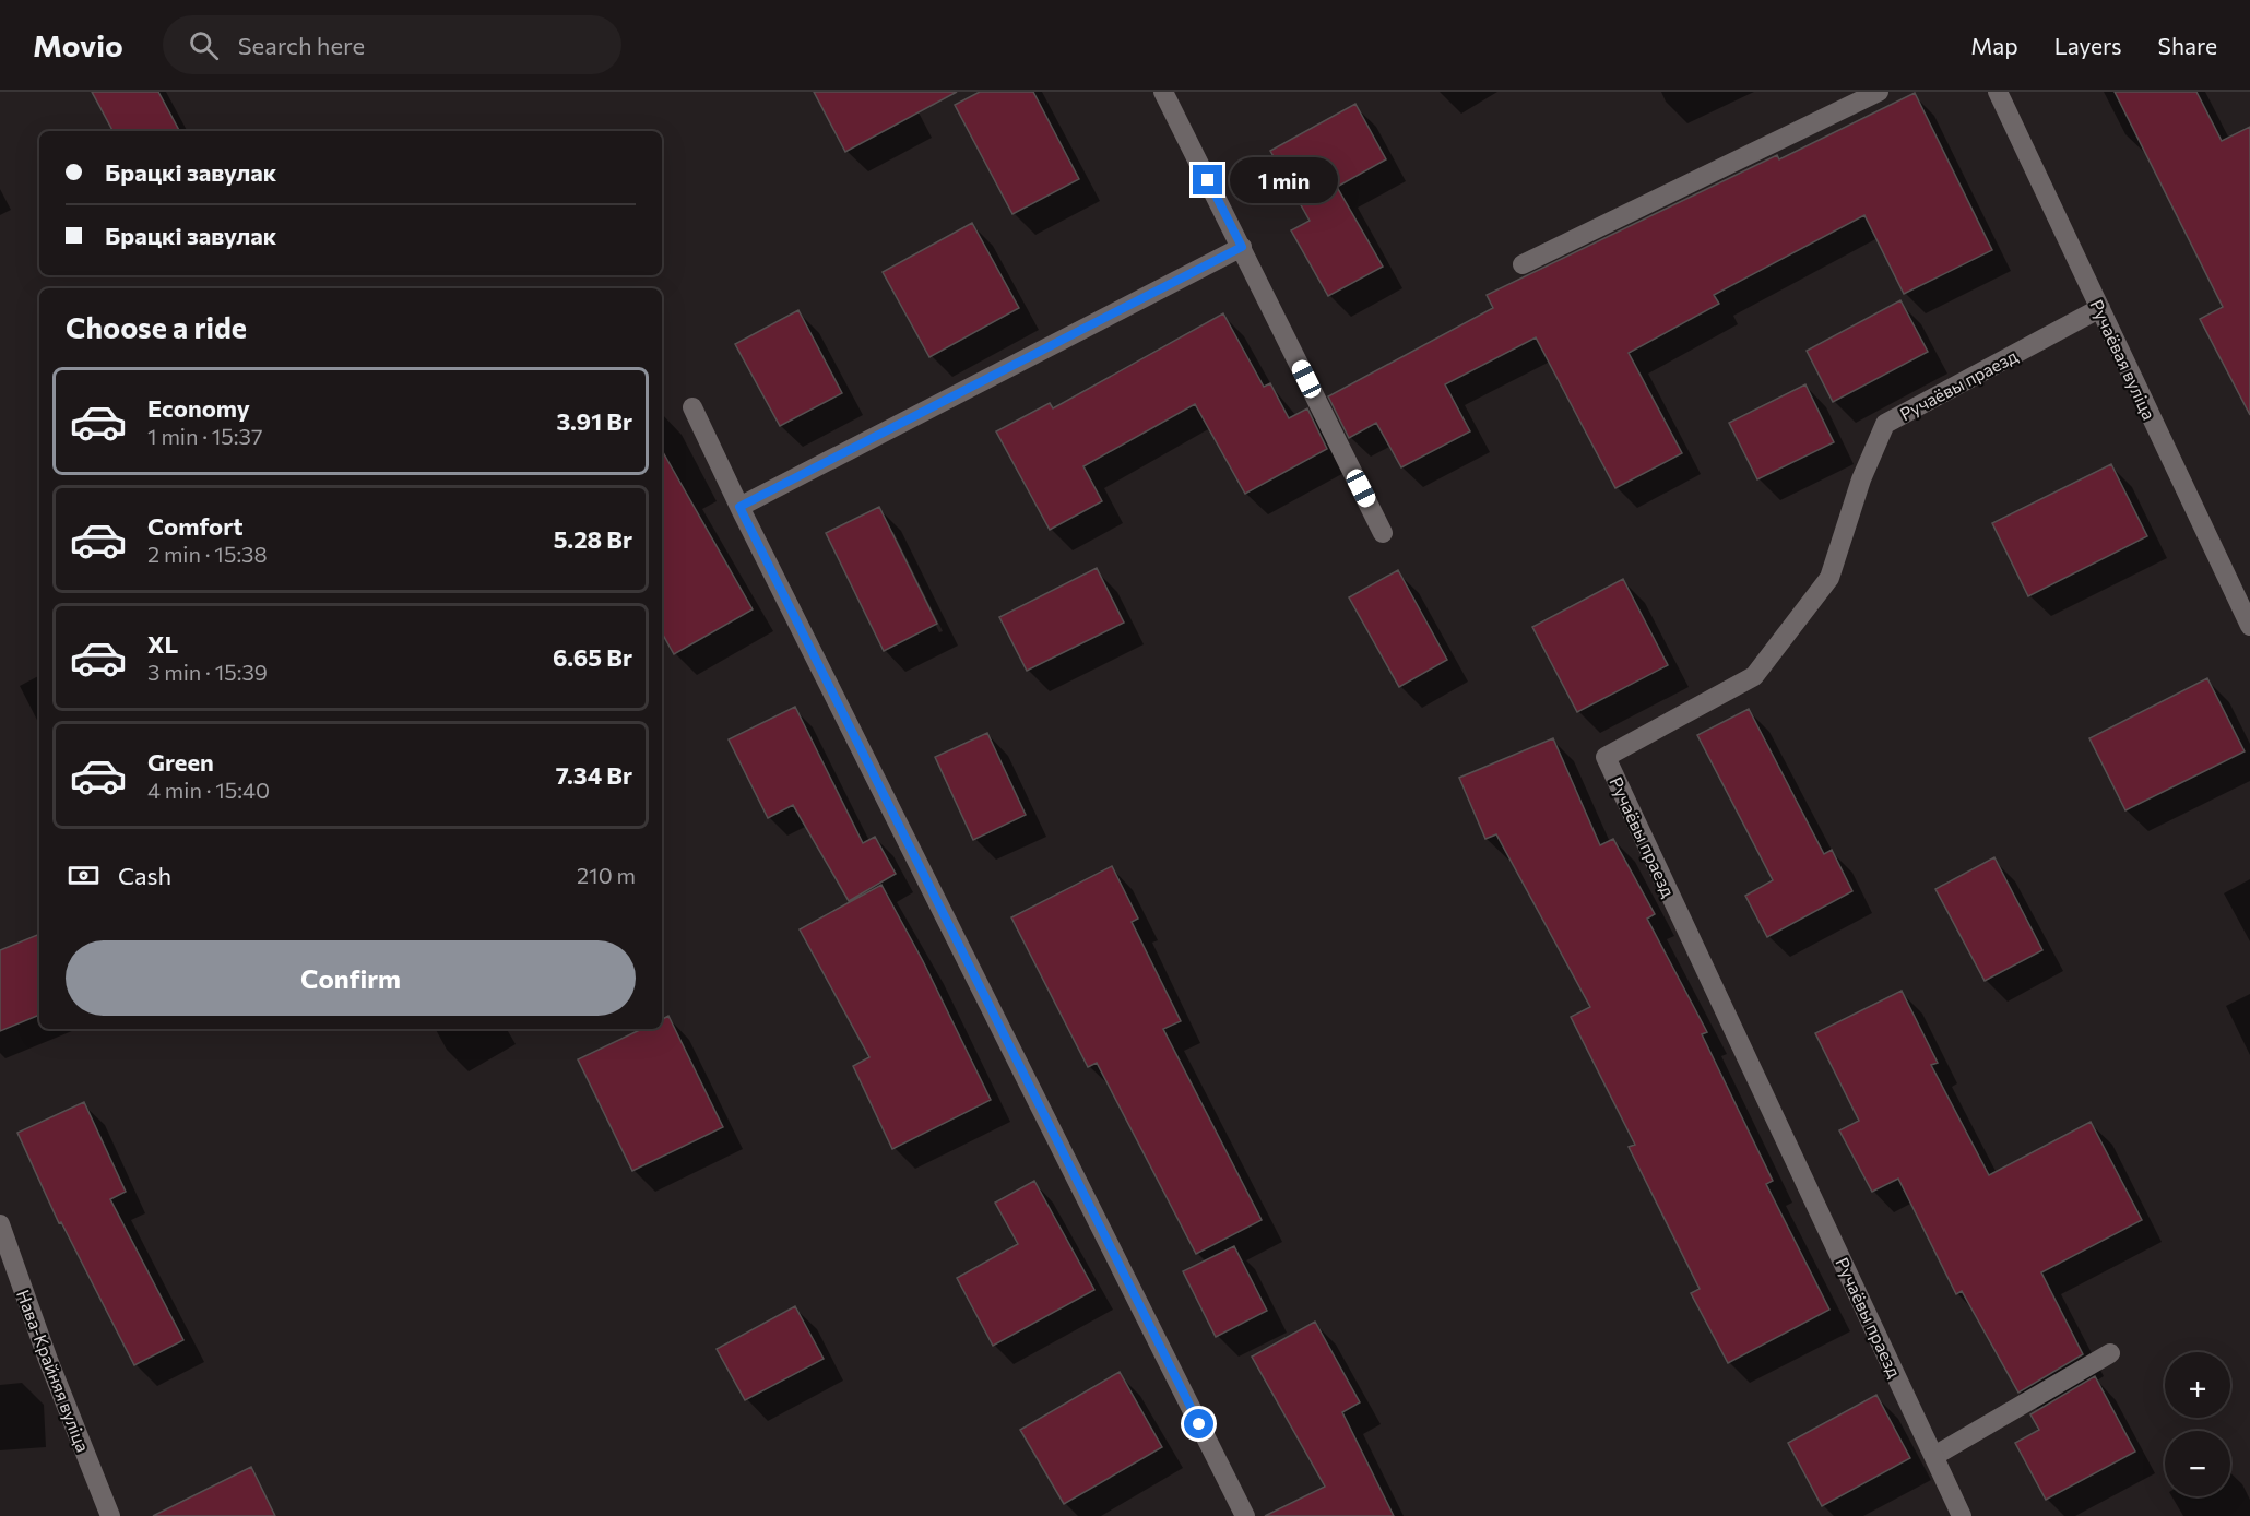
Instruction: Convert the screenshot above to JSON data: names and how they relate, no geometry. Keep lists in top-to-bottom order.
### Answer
{
  "streets": {
    "street": ["Ручаёвая вуліца", "Ручаёвы праезд", "Нава-Крайняя вуліца"]
  },
  "crossings": [
    ["Ручаёвая вуліца", "Ручаёвы праезд"]
  ],
  "page": {
    "header": "Movio",
    "search": "Search here",
    "nav": ["Map", "Layers", "Share"],
    "banner": ["Брацкі завулак", "Брацкі завулак"],
    "bubble": "1 min",
    "heading": "Choose a ride",
    "list": [
      {
        "name": "Economy",
        "note": "1 min · 15:37",
        "value": "3.91 Br"
      },
      {
        "name": "Comfort",
        "note": "2 min · 15:38",
        "value": "5.28 Br"
      },
      {
        "name": "XL",
        "note": "3 min · 15:39",
        "value": "6.65 Br"
      },
      {
        "name": "Green",
        "note": "4 min · 15:40",
        "value": "7.34 Br"
      }
    ],
    "pay": ["Cash", "210 m"],
    "buttons": "Confirm",
    "map_buttons": ["+", "−"]
  }
}
